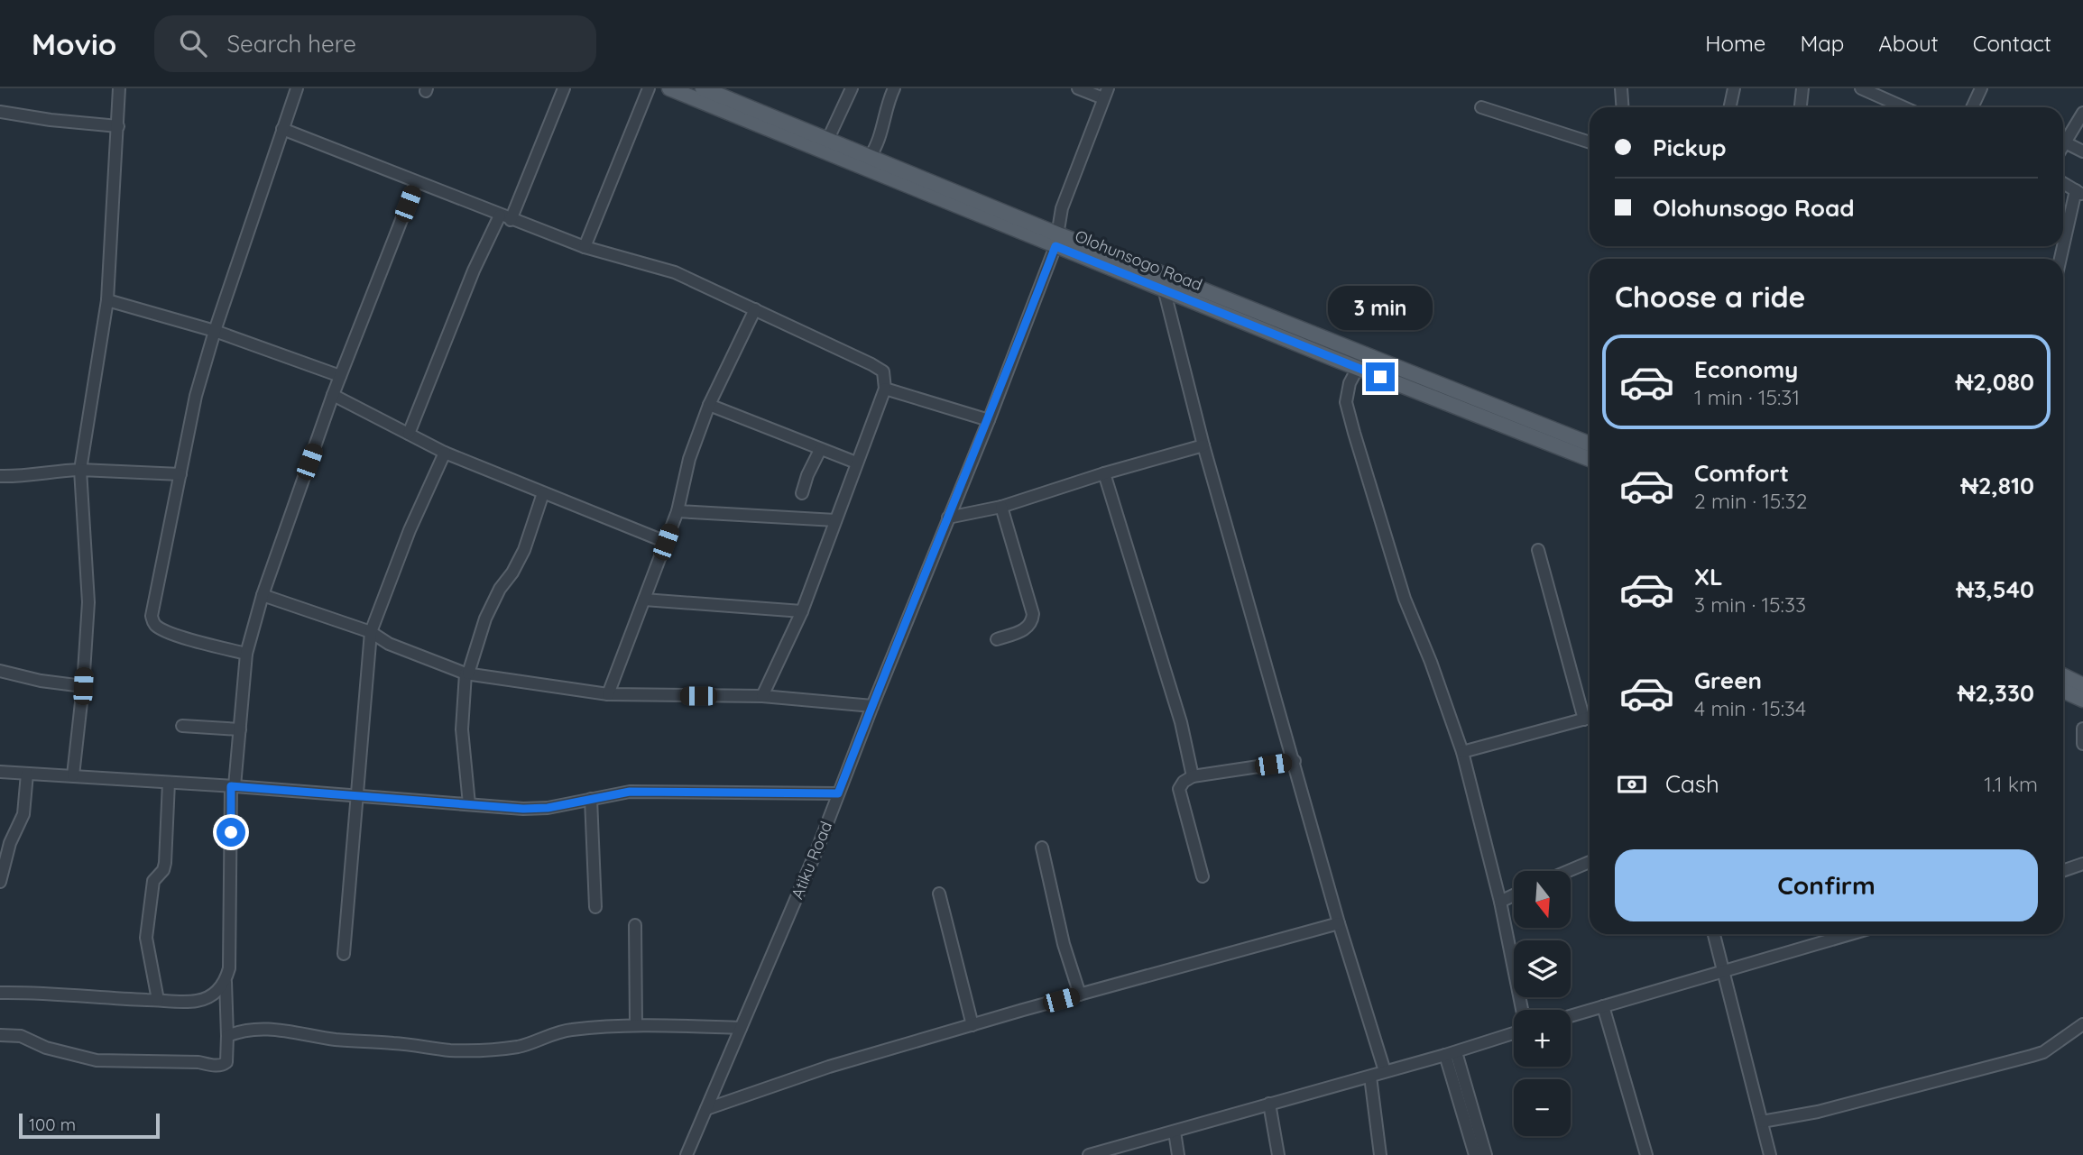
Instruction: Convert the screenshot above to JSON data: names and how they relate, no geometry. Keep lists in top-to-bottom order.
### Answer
{
  "streets": {
    "main road": ["Olohunsogo Road"],
    "street": ["Atiku Road"]
  },
  "crossings": [
    ["Olohunsogo Road", "Atiku Road"]
  ],
  "scale_bar": "100 m",
  "north": "bottom",
  "page": {
    "header": "Movio",
    "search": "Search here",
    "nav": [
      "Home",
      "Map",
      "About",
      "Contact"
    ],
    "banner": ["Pickup", "Olohunsogo Road"],
    "heading": "Choose a ride",
    "bubble": "3 min",
    "list": [
      {
        "name": "Economy",
        "note": "1 min · 15:31",
        "value": "₦2,080"
      },
      {
        "name": "Comfort",
        "note": "2 min · 15:32",
        "value": "₦2,810"
      },
      {
        "name": "XL",
        "note": "3 min · 15:33",
        "value": "₦3,540"
      },
      {
        "name": "Green",
        "note": "4 min · 15:34",
        "value": "₦2,330"
      }
    ],
    "pay": ["Cash", "1.1 km"],
    "buttons": "Confirm",
    "map_buttons": ["+", "−"],
    "scale": "100 m"
  }
}
